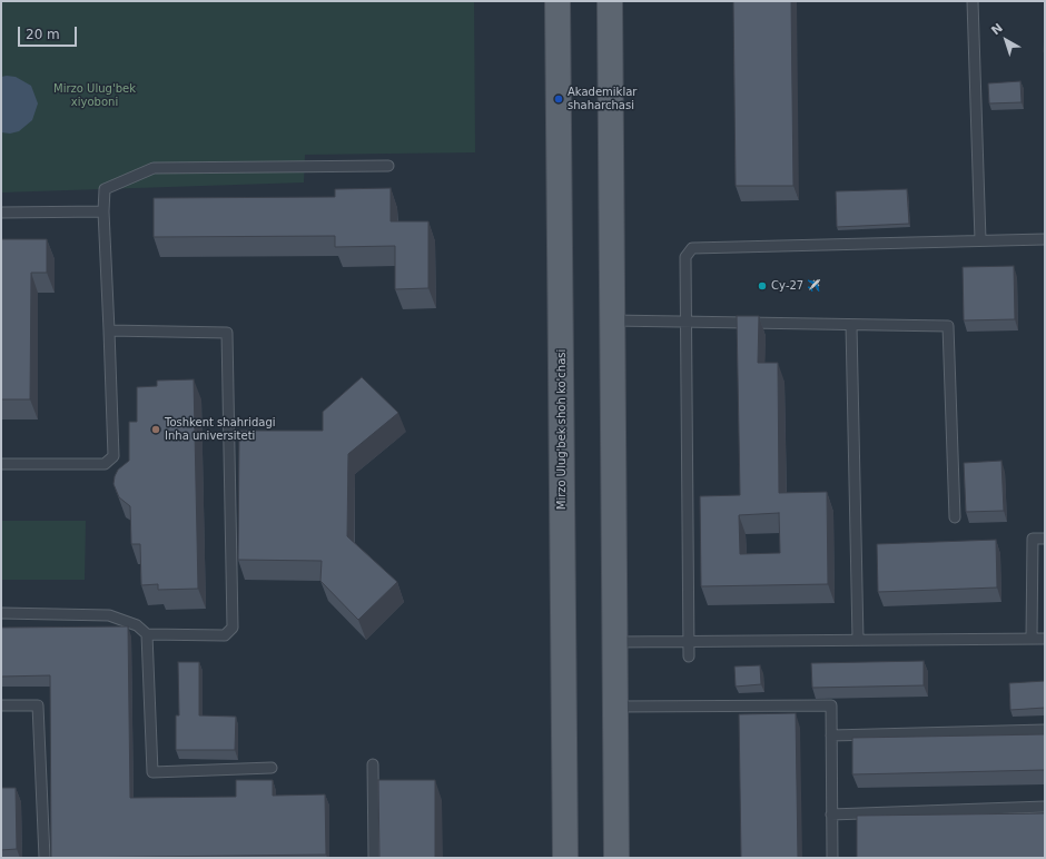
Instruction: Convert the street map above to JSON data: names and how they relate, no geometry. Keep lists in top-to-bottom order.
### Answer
{
  "streets": {
    "main road": ["Mirzo Ulug'bek shoh ko'chasi"]
  },
  "parks": ["Mirzo Ulug'bek xiyoboni"],
  "places": ["Akademiklar shaharchasi", "Су-27 ✈️", "Toshkent shahridagi Inha universiteti"],
  "scale_bar": "20 m",
  "north": "top left"
}
